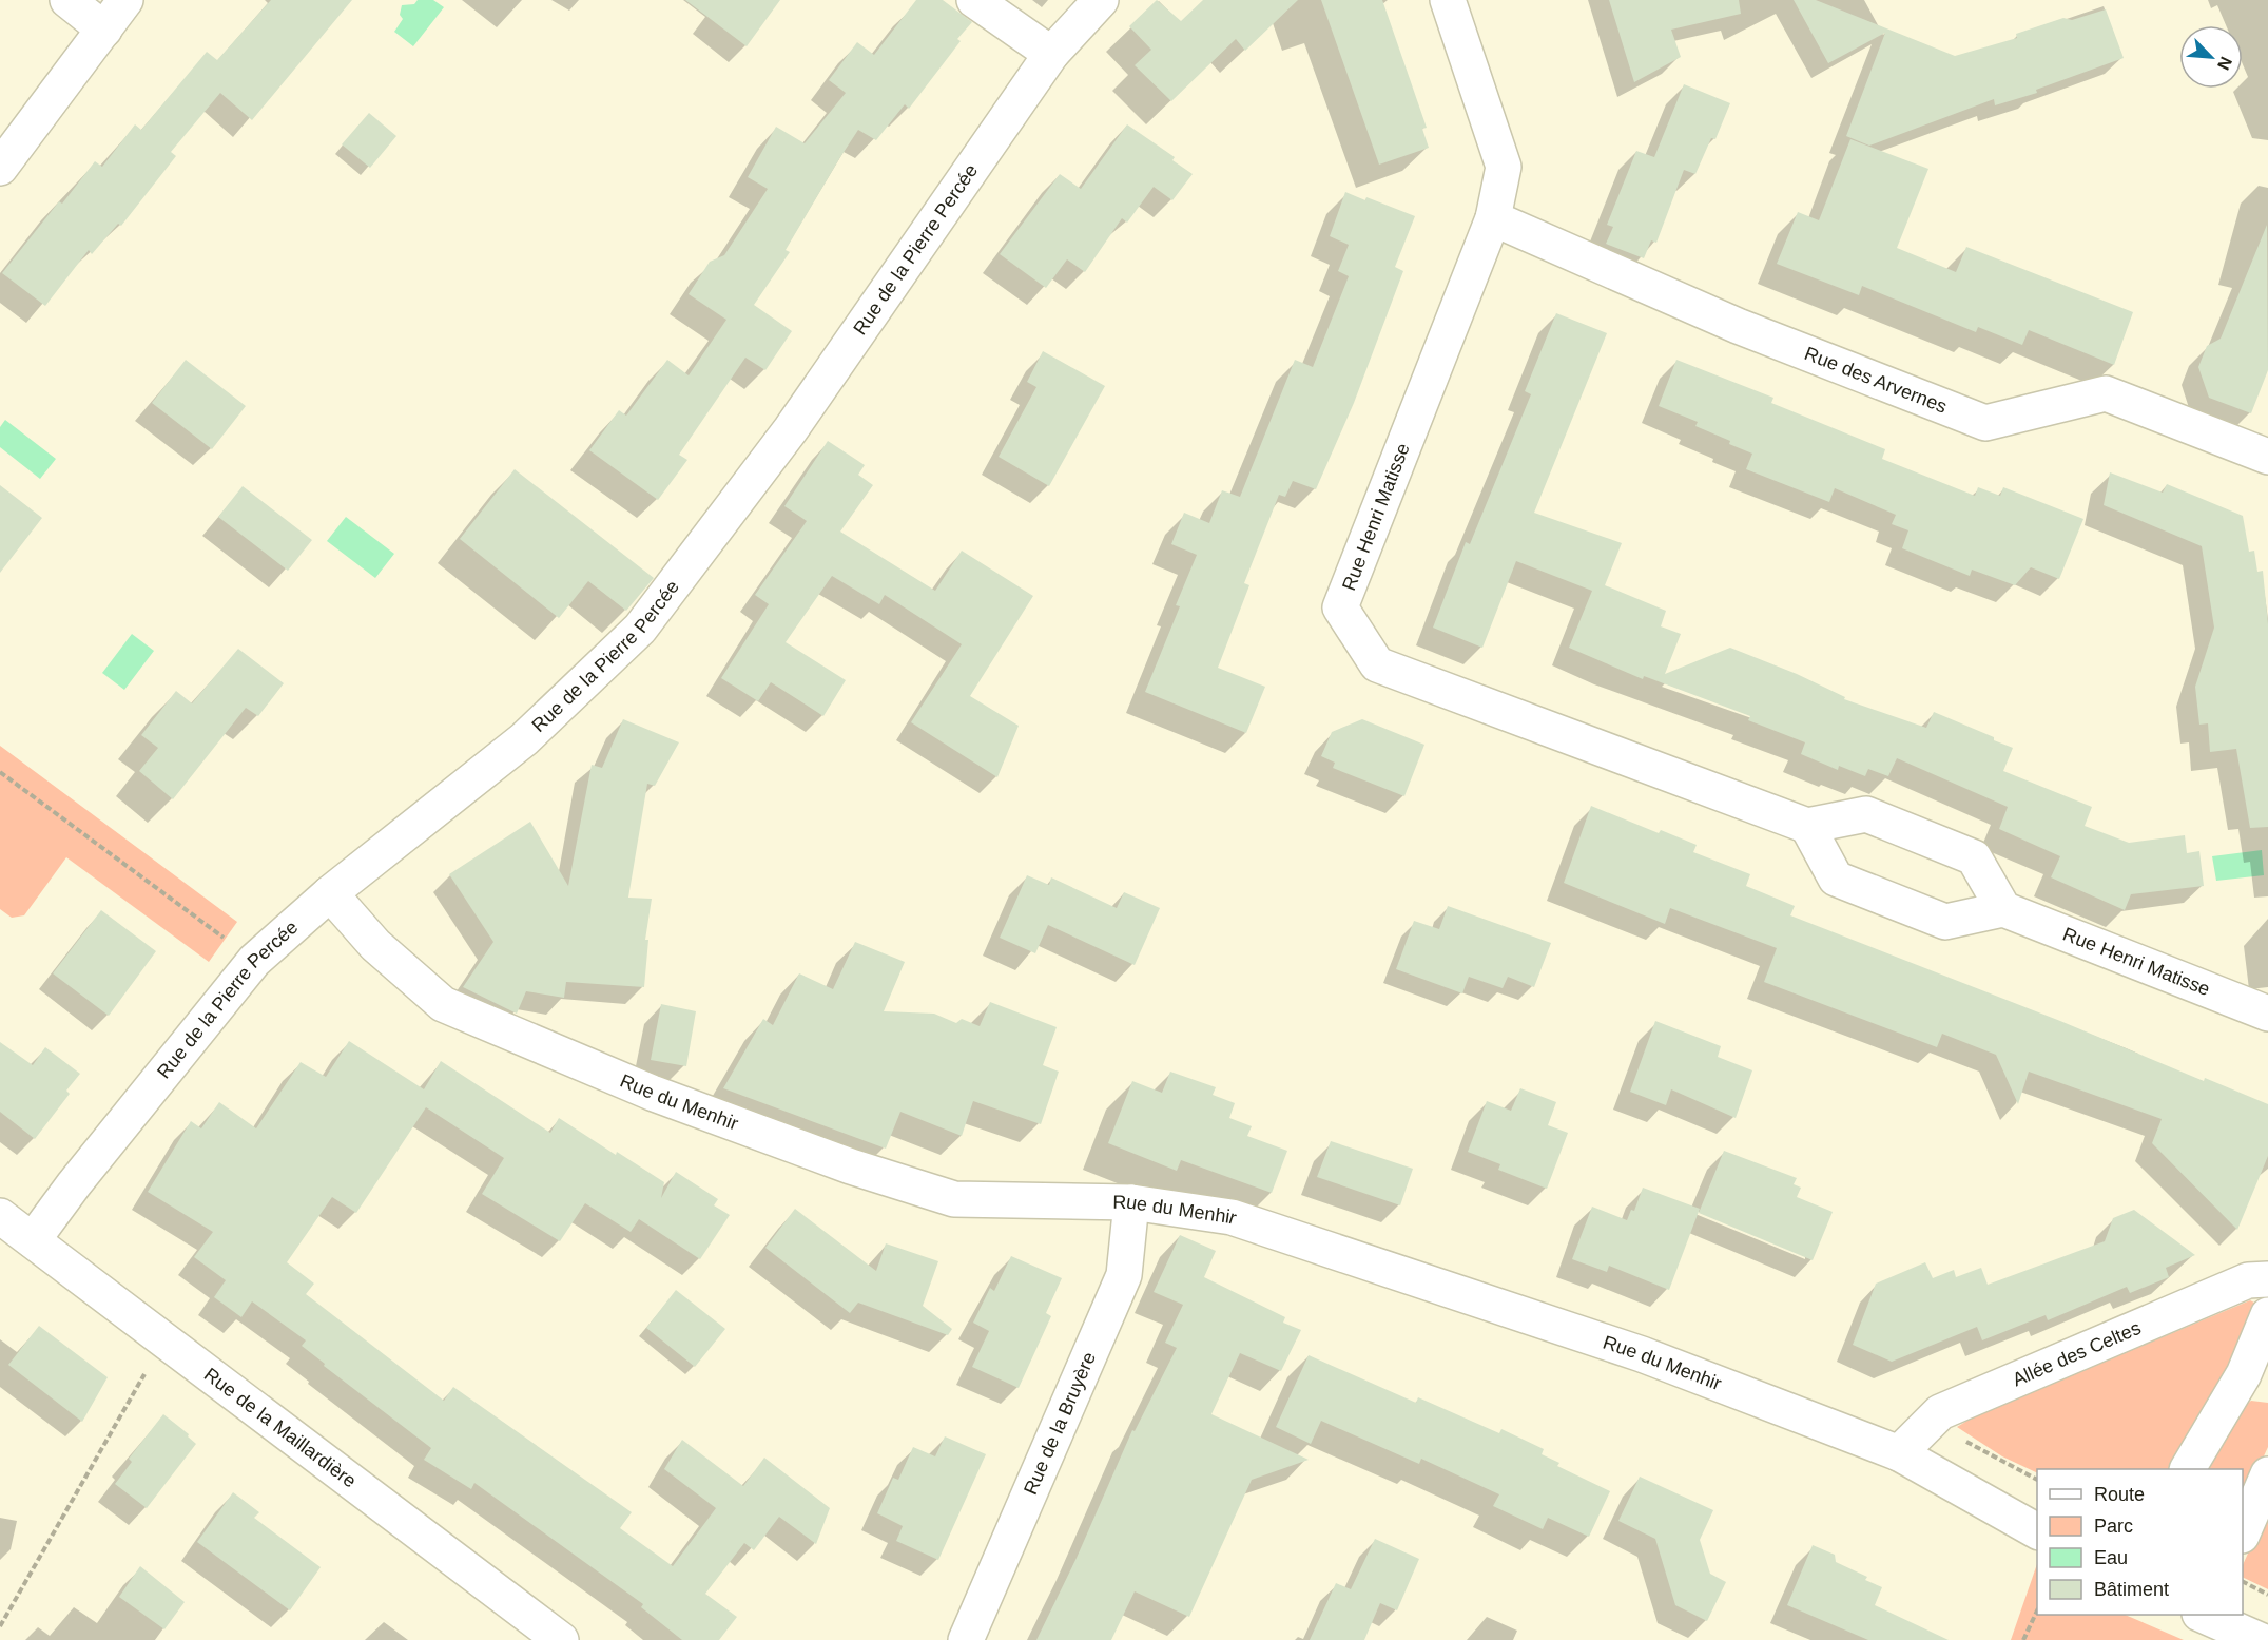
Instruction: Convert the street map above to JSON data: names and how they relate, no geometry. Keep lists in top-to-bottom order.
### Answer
{
  "streets": {
    "street": [
      "Rue de la Pierre Percée",
      "Rue des Arvernes",
      "Rue Henri Matisse",
      "Rue du Menhir",
      "Allée des Celtes",
      "Rue de la Bruyère",
      "Rue de la Maillardière"
    ]
  },
  "crossings": [
    ["Rue de la Pierre Percée", "Rue du Menhir"],
    ["Rue de la Pierre Percée", "Rue de la Maillardière"],
    ["Rue des Arvernes", "Rue Henri Matisse"],
    ["Rue du Menhir", "Allée des Celtes"],
    ["Rue du Menhir", "Rue de la Bruyère"]
  ],
  "legend": [
    "Route",
    "Parc",
    "Eau",
    "Bâtiment"
  ],
  "north": "bottom right"
}
